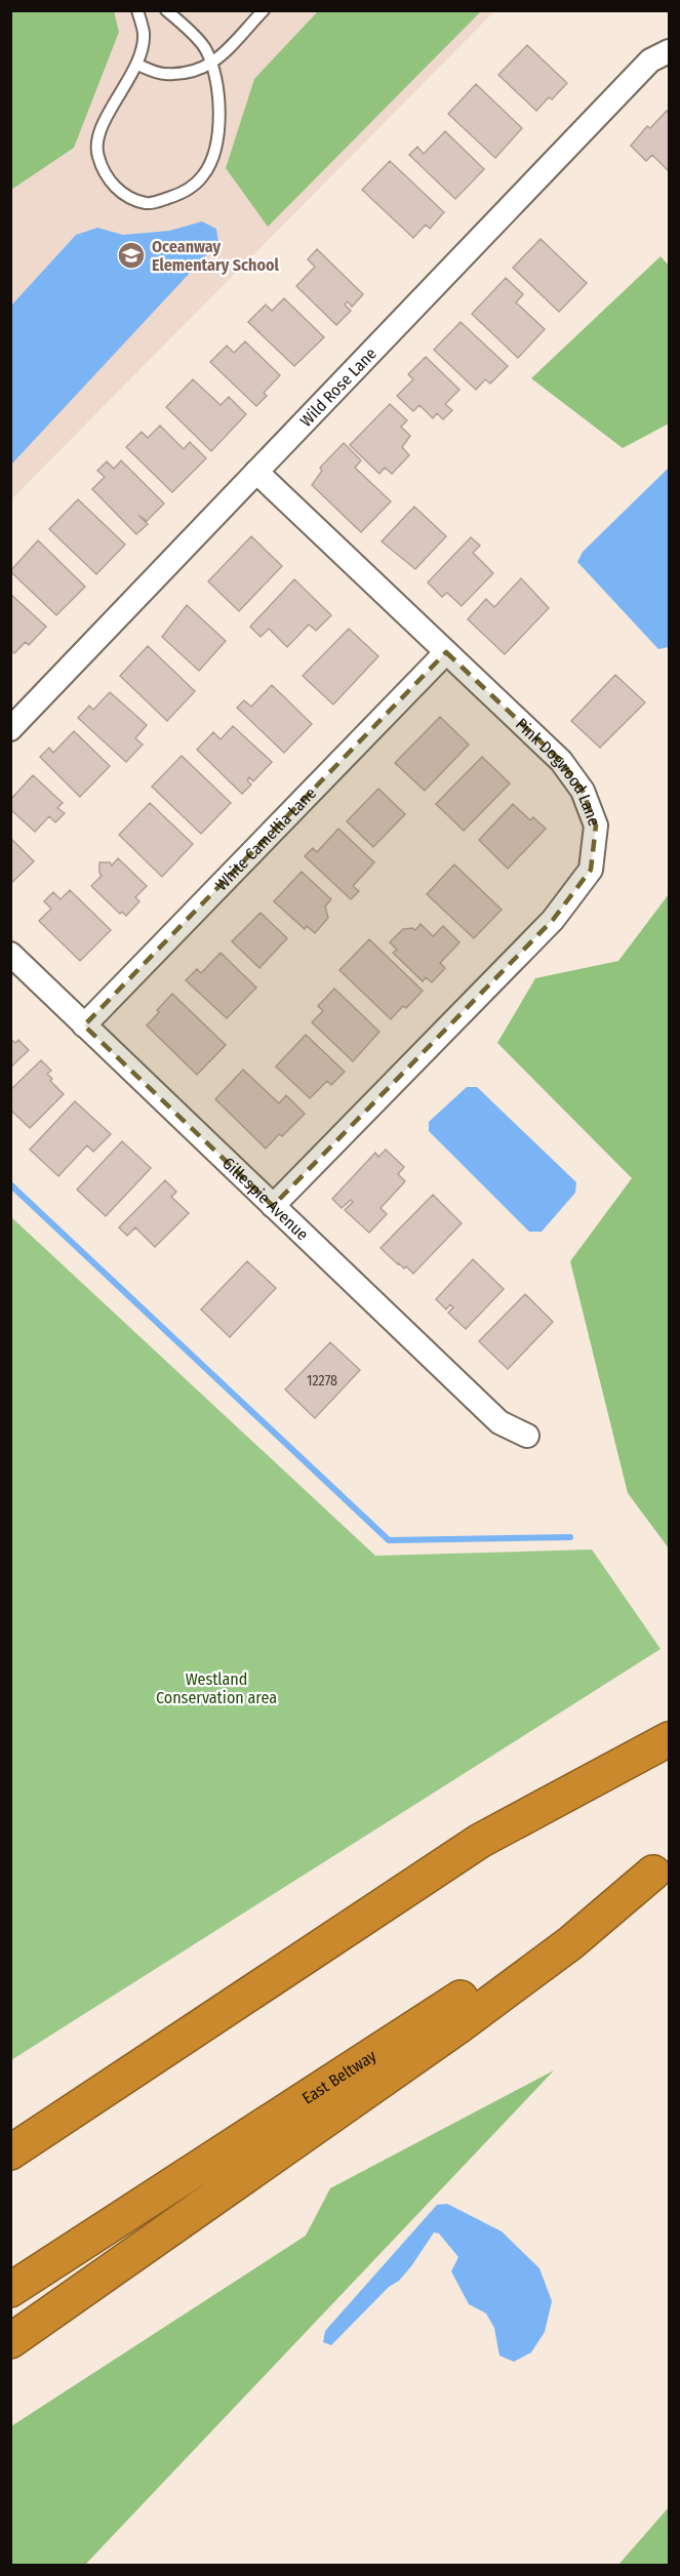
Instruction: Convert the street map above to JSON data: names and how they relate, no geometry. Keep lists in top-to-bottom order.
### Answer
{
  "streets": {
    "highway": ["East Beltway"],
    "street": [
      "Wild Rose Lane",
      "Pink Dogwood Lane",
      "White Camellia Lane",
      "Gillespie Avenue"
    ]
  },
  "crossings": [
    ["Wild Rose Lane", "Pink Dogwood Lane"],
    ["Pink Dogwood Lane", "White Camellia Lane"],
    ["Pink Dogwood Lane", "Gillespie Avenue"],
    ["White Camellia Lane", "Gillespie Avenue"]
  ],
  "parks": ["Westland Conservation area"],
  "places": {
    "school or university": ["Oceanway Elementary School"]
  },
  "house_numbers": ["12278"]
}
